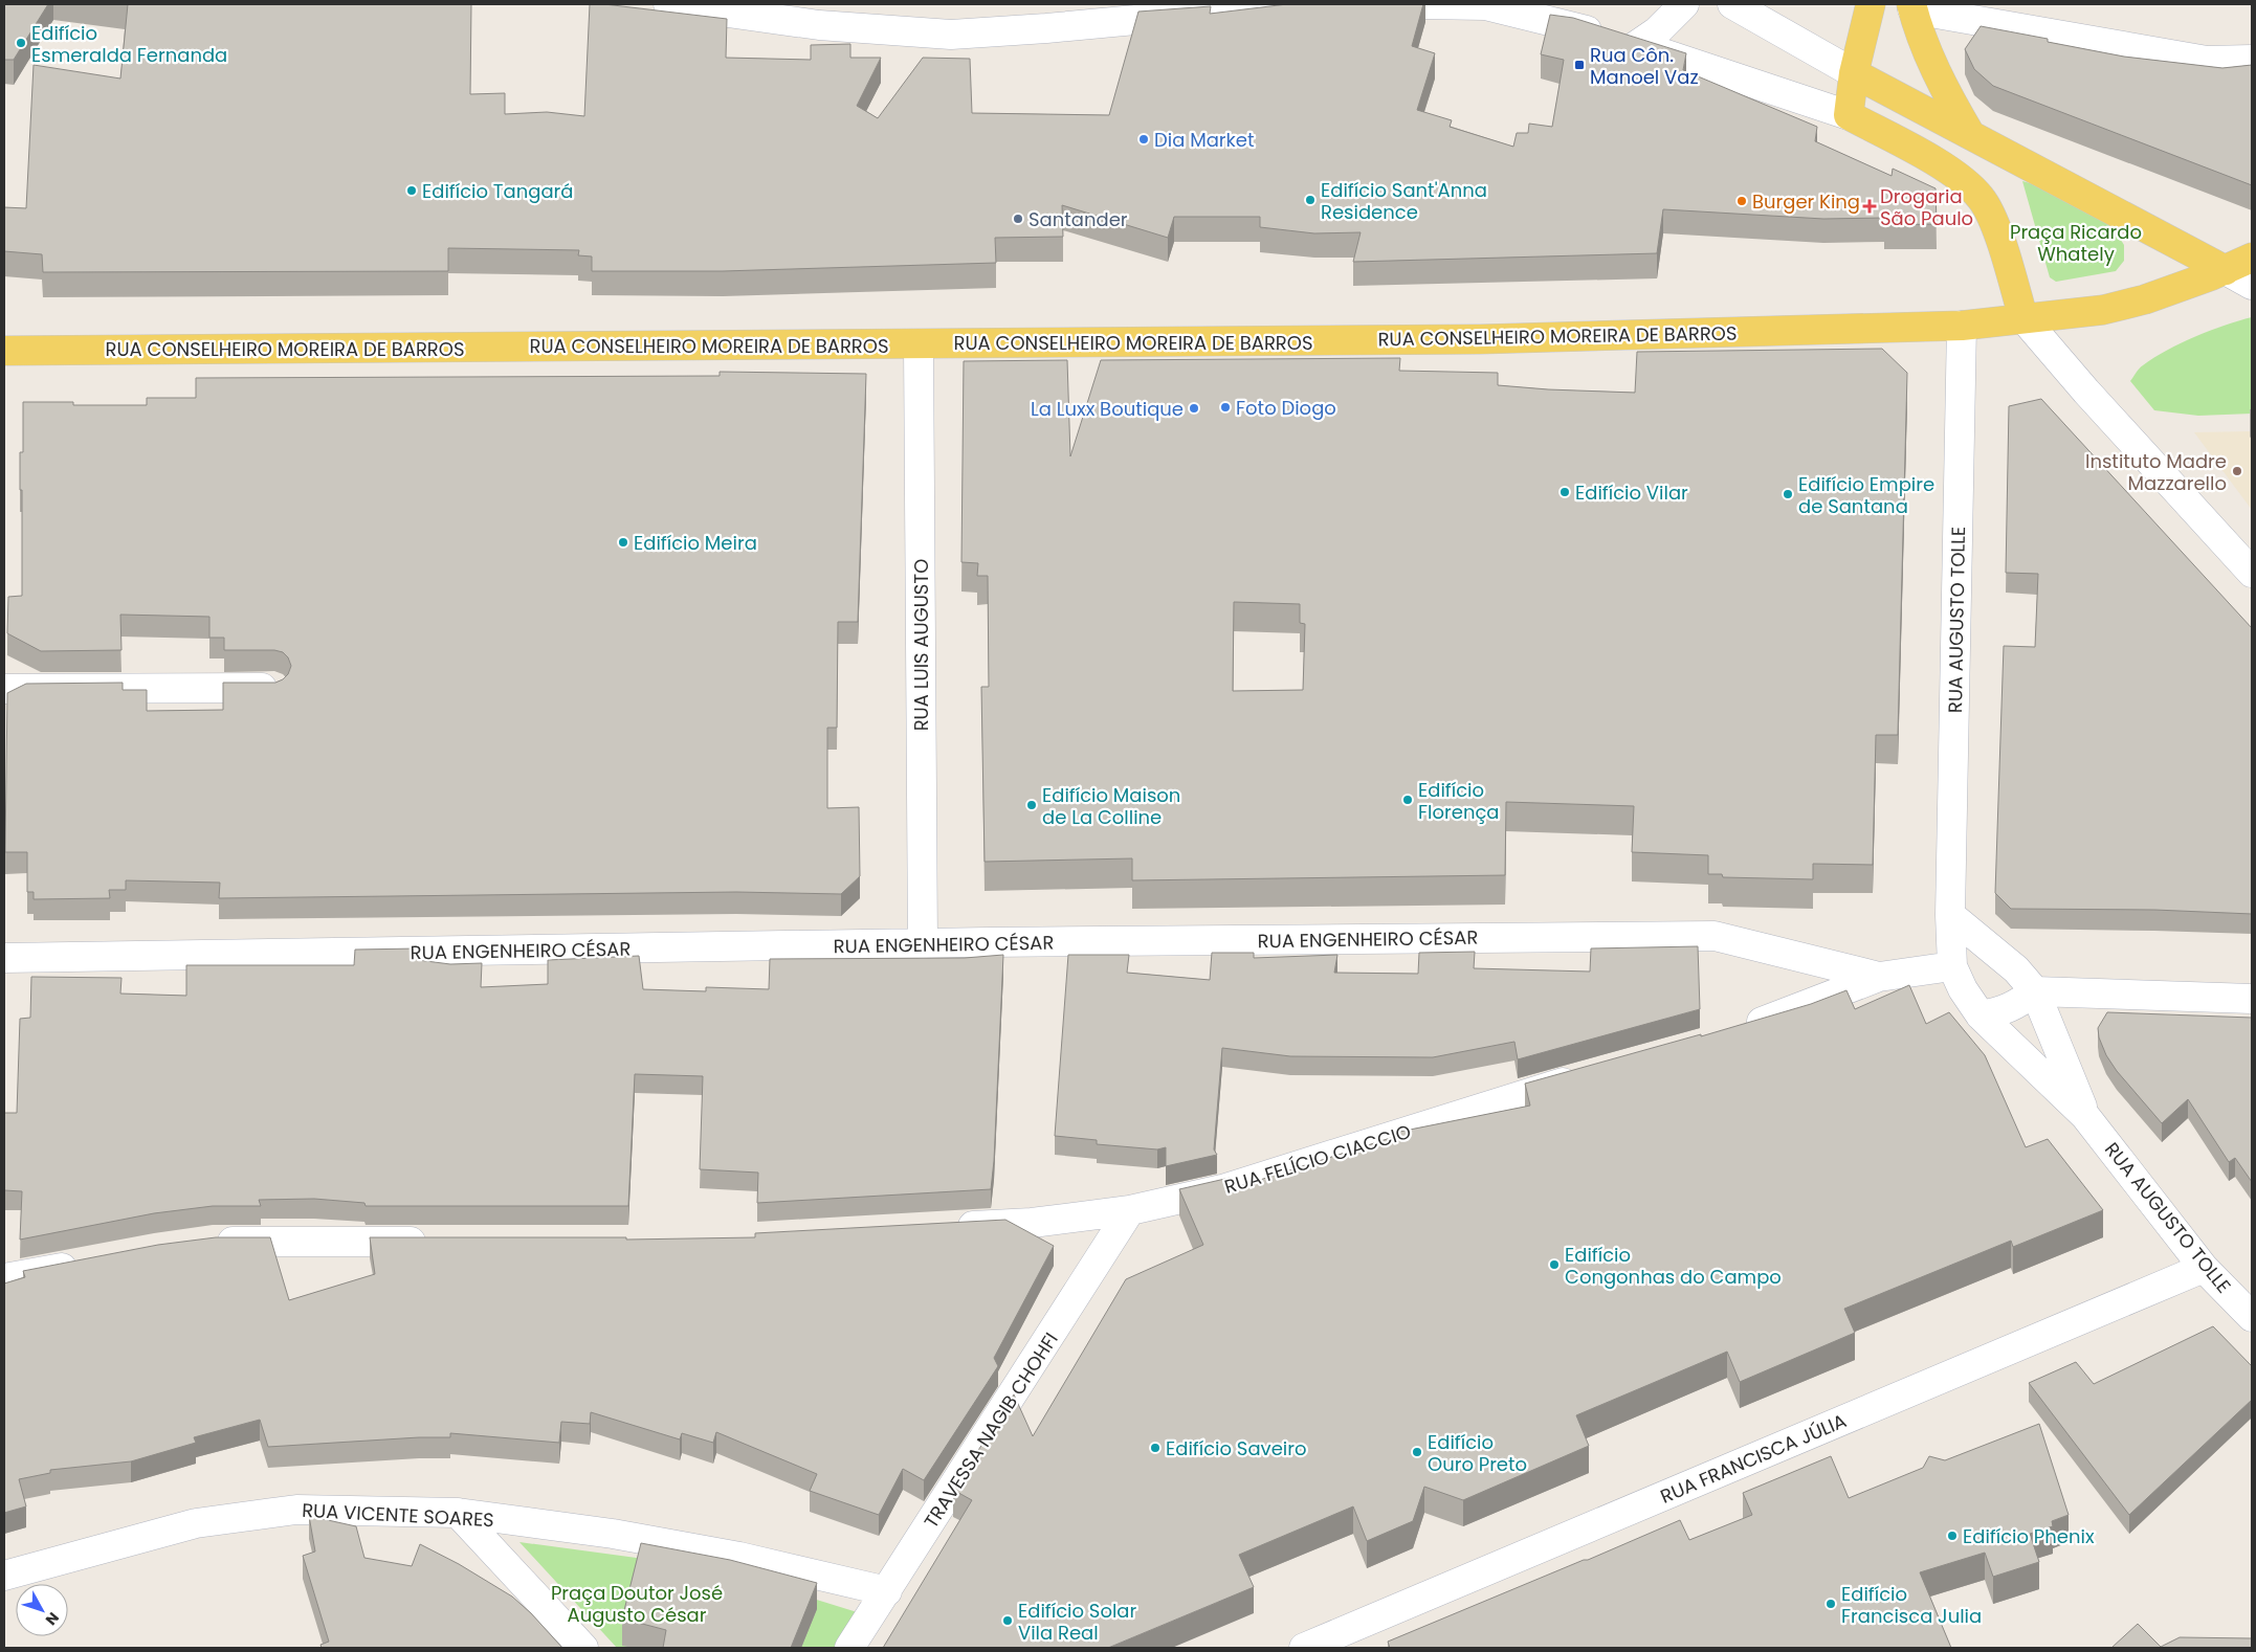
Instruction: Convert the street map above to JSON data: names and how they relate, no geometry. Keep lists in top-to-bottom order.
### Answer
{
  "streets": {
    "main road": ["RUA CONSELHEIRO MOREIRA DE BARROS"],
    "street": [
      "RUA AUGUSTO TOLLE",
      "RUA LUIS AUGUSTO",
      "RUA ENGENHEIRO CÉSAR",
      "RUA FELÍCIO CIACCIO",
      "TRAVESSA NAGIB CHOHFI",
      "RUA FRANCISCA JÚLIA",
      "RUA VICENTE SOARES"
    ]
  },
  "crossings": [
    ["RUA CONSELHEIRO MOREIRA DE BARROS", "RUA AUGUSTO TOLLE"],
    ["RUA CONSELHEIRO MOREIRA DE BARROS", "RUA LUIS AUGUSTO"],
    ["RUA AUGUSTO TOLLE", "RUA FRANCISCA JÚLIA"],
    ["RUA LUIS AUGUSTO", "RUA ENGENHEIRO CÉSAR"],
    ["RUA FELÍCIO CIACCIO", "TRAVESSA NAGIB CHOHFI"],
    ["TRAVESSA NAGIB CHOHFI", "RUA VICENTE SOARES"]
  ],
  "parks": ["Praça Ricardo Whately", "Praça Doutor José Augusto César"],
  "places": {
    "other": [
      "Edifício Esmeralda Fernanda",
      "Dia Market",
      "Edifício Tangará",
      "Edifício Sant'Anna Residence",
      "Burger King",
      "Santander",
      "Foto Diogo",
      "La Luxx Boutique",
      "Instituto Madre Mazzarello",
      "Edifício Vilar",
      "Edifício Empire de Santana",
      "Edifício Meira",
      "Edifício Florença",
      "Edifício Maison de La Colline",
      "Edifício Congonhas do Campo",
      "Edifício Saveiro",
      "Edifício Ouro Preto",
      "Edifício Phenix",
      "Edifício Francisca Julia",
      "Edifício Solar Vila Real"
    ],
    "transit": ["Rua Côn. Manoel Vaz"],
    "health": ["Drogaria São Paulo"]
  },
  "north": "bottom right"
}
